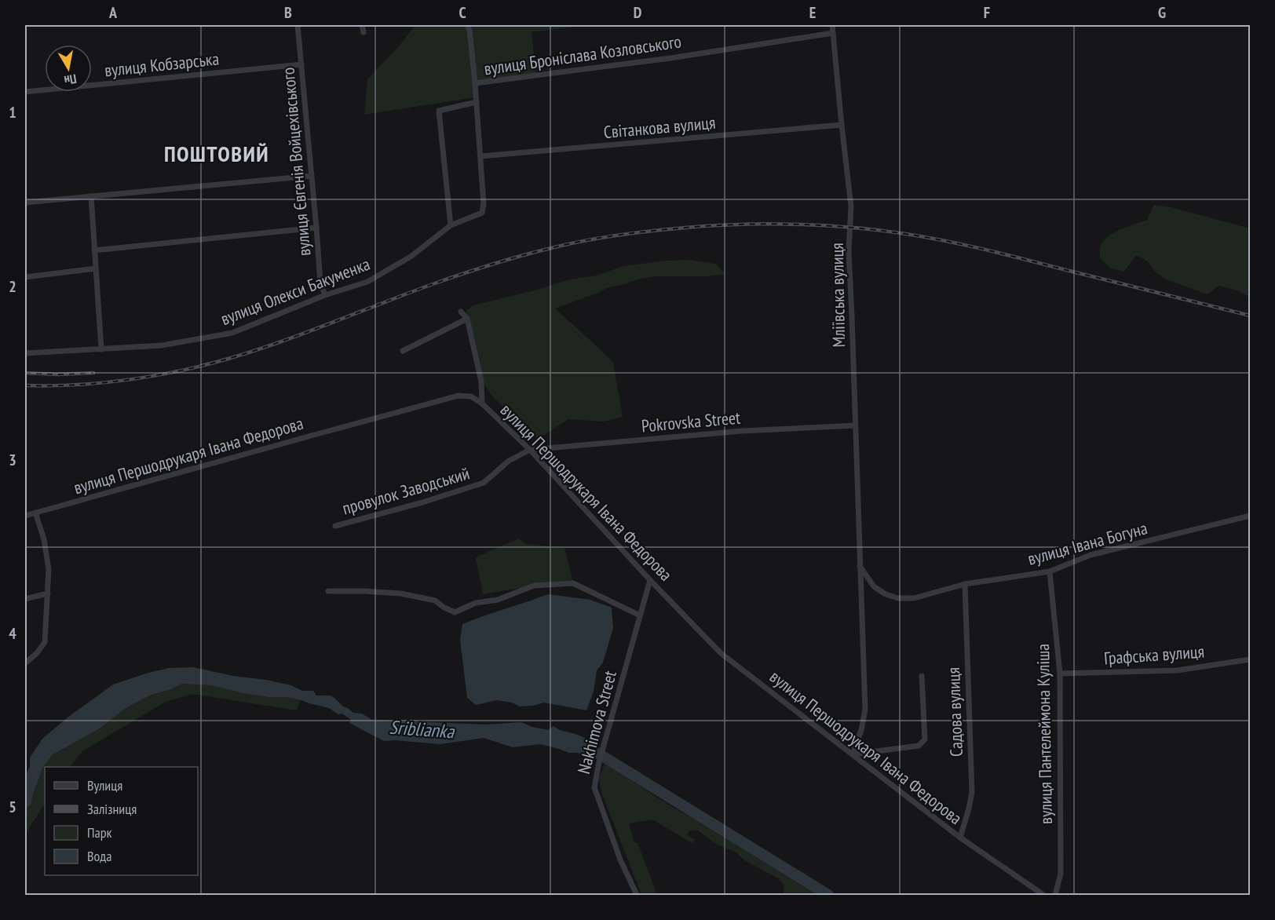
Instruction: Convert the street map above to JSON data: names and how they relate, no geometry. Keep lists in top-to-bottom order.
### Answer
{
  "streets": {
    "street": [
      "вулиця Броніслава Козловського",
      "вулиця Кобзарська",
      "Світанкова вулиця",
      "вулиця Євгенія Войцехівського",
      "вулиця Олекси Бакуменка",
      "Мліївська вулиця",
      "Pokrovska Street",
      "вулиця Першодрукаря Івана Федорова",
      "провулок Заводський",
      "вулиця Івана Богуна",
      "Графська вулиця",
      "Садова вулиця",
      "Nakhimova Street",
      "вулиця Пантелеймона Куліша"
    ]
  },
  "crossings": [
    ["вулиця Броніслава Козловського", "вулиця Олекси Бакуменка"],
    ["вулиця Броніслава Козловського", "Мліївська вулиця"],
    ["вулиця Кобзарська", "вулиця Євгенія Войцехівського"],
    ["Світанкова вулиця", "вулиця Олекси Бакуменка"],
    ["Світанкова вулиця", "Мліївська вулиця"],
    ["вулиця Євгенія Войцехівського", "вулиця Олекси Бакуменка"],
    ["Мліївська вулиця", "Pokrovska Street"],
    ["Мліївська вулиця", "вулиця Івана Богуна"],
    ["Pokrovska Street", "вулиця Першодрукаря Івана Федорова"],
    ["Pokrovska Street", "провулок Заводський"],
    ["вулиця Першодрукаря Івана Федорова", "провулок Заводський"],
    ["вулиця Першодрукаря Івана Федорова", "Садова вулиця"],
    ["вулиця Першодрукаря Івана Федорова", "Nakhimova Street"],
    ["вулиця Івана Богуна", "Садова вулиця"],
    ["вулиця Івана Богуна", "вулиця Пантелеймона Куліша"],
    ["Графська вулиця", "вулиця Пантелеймона Куліша"]
  ],
  "districts": ["ПОШТОВИЙ"],
  "water": ["Sriblianka"],
  "legend": [
    "Вулиця",
    "Залізниця",
    "Парк",
    "Вода"
  ],
  "north": "bottom",
  "grid": {
    "columns": [
      "A",
      "B",
      "C",
      "D",
      "E",
      "F",
      "G"
    ],
    "rows": [
      "1",
      "2",
      "3",
      "4",
      "5"
    ]
  }
}
